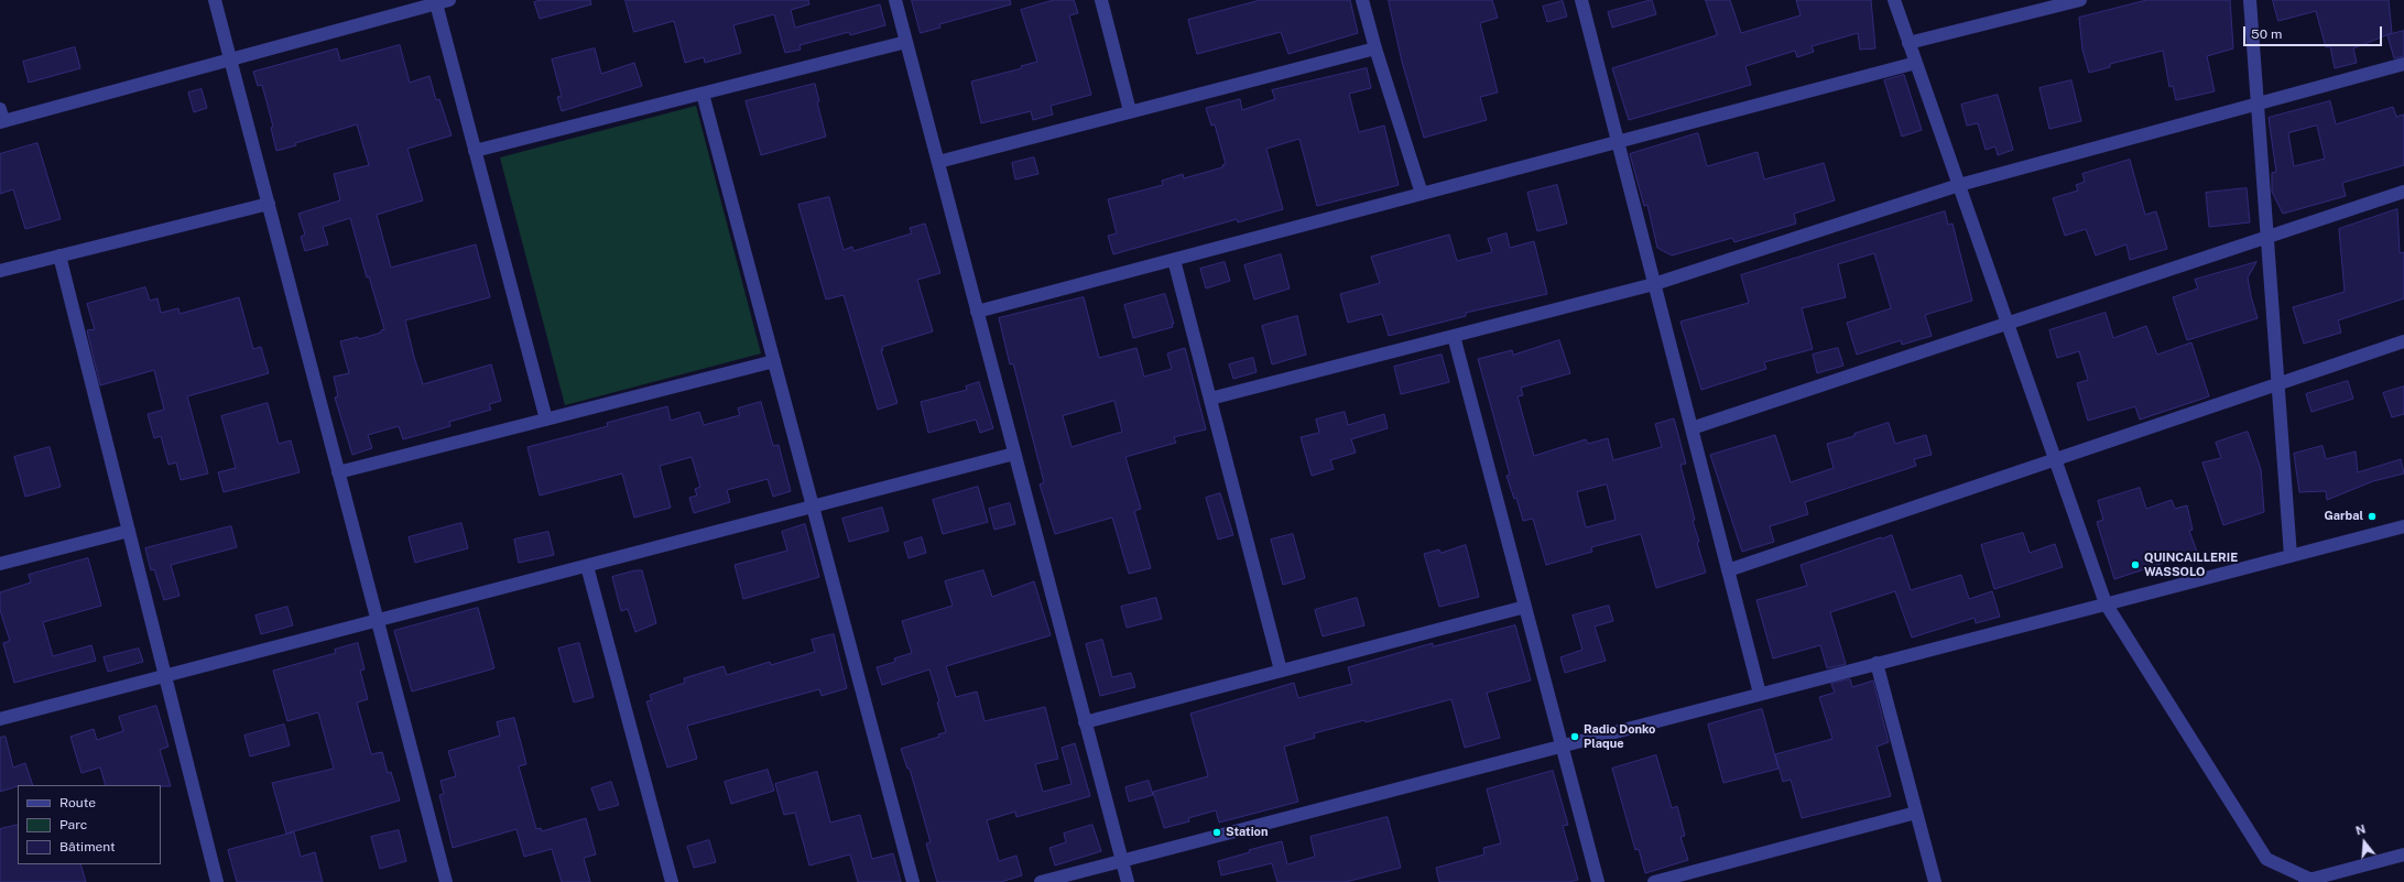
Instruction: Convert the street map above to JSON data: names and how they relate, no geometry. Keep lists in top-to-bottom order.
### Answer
{
  "places": [
    "Garbal",
    "QUINCAILLERIE WASSOLO",
    "Radio Donko Plaque",
    "Station"
  ],
  "legend": ["Route", "Parc", "Bâtiment"],
  "scale_bar": "50 m",
  "north": "top"
}
